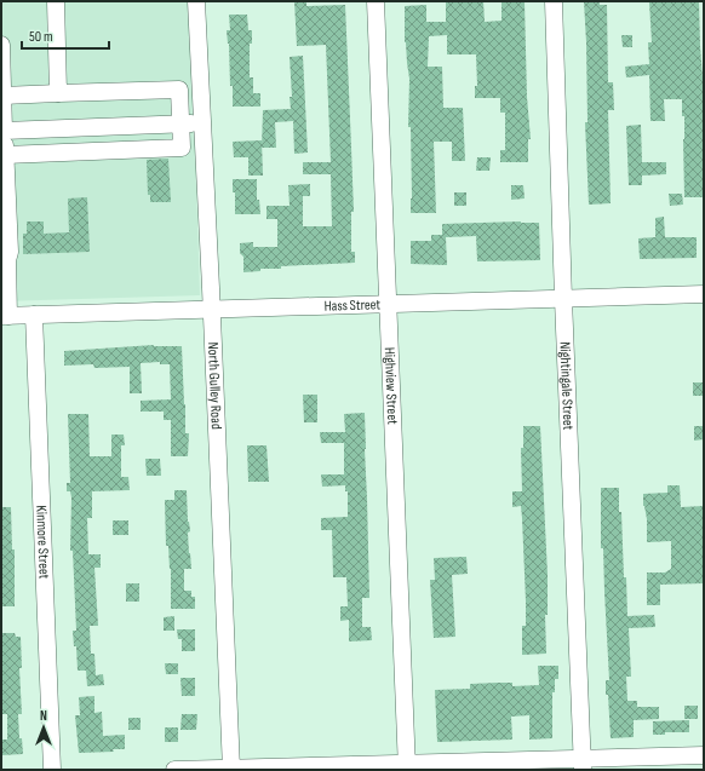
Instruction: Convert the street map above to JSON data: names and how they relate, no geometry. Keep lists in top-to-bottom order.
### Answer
{
  "streets": {
    "street": [
      "Hass Street",
      "North Gulley Road",
      "Highview Street",
      "Nightingale Street",
      "Kinmore Street"
    ]
  },
  "crossings": [
    ["Hass Street", "North Gulley Road"],
    ["Hass Street", "Highview Street"],
    ["Hass Street", "Nightingale Street"],
    ["Hass Street", "Kinmore Street"]
  ],
  "scale_bar": "50 m",
  "north": "top"
}
